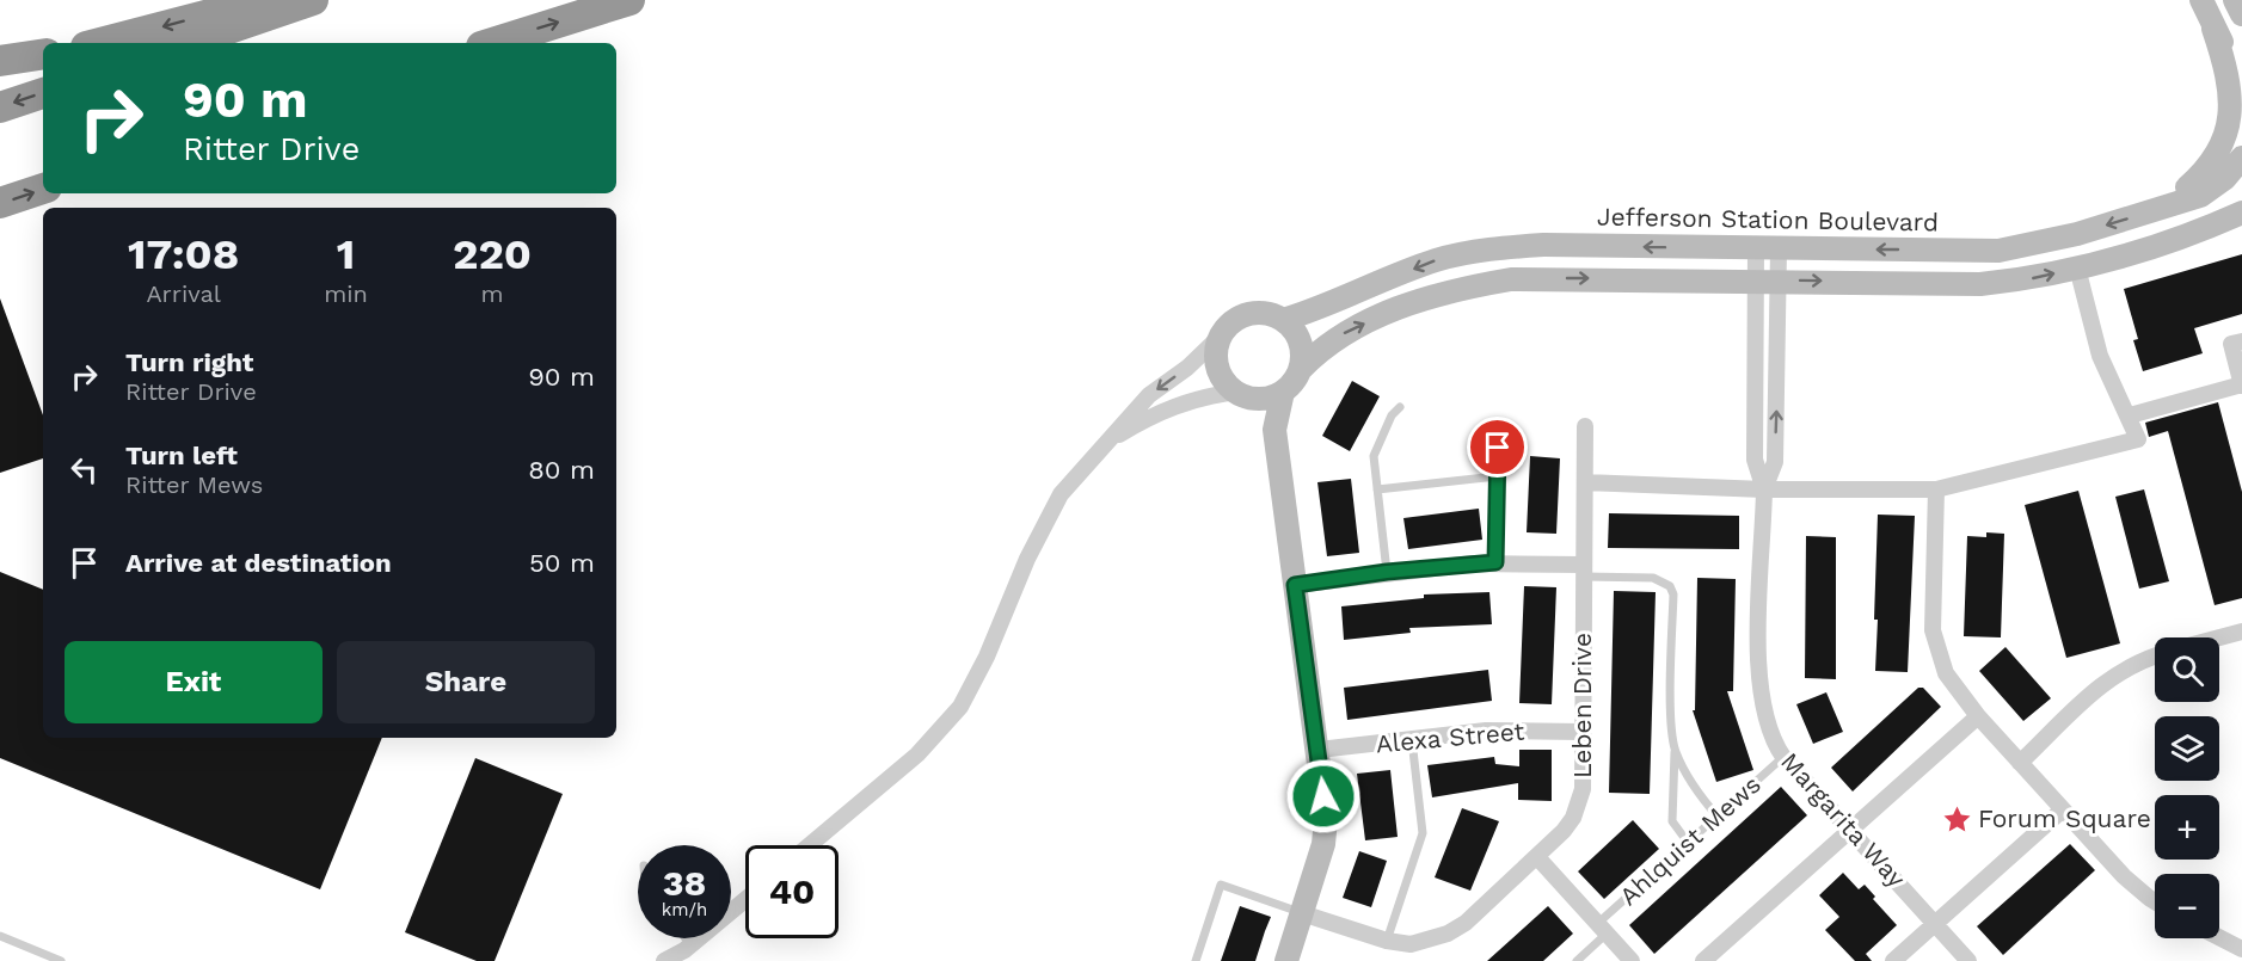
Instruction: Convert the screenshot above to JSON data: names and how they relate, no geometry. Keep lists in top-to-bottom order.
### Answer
{
  "streets": {
    "street": [
      "Jefferson Station Boulevard",
      "Leben Drive",
      "Alexa Street",
      "Margarita Way"
    ],
    "lane": ["Ahlquist Mews"]
  },
  "crossings": [
    ["Jefferson Station Boulevard", "Margarita Way"],
    ["Leben Drive", "Alexa Street"],
    ["Margarita Way", "Ahlquist Mews"]
  ],
  "places": {
    "place": ["Forum Square"]
  },
  "page": {
    "turn": ["90 m", "Ritter Drive"],
    "eta": [
      "17:08",
      "Arrival",
      "1",
      "min",
      "220",
      "m"
    ],
    "list": [
      {
        "name": "Turn right",
        "note": "Ritter Drive",
        "value": "90 m"
      },
      {
        "name": "Turn left",
        "note": "Ritter Mews",
        "value": "80 m"
      },
      {
        "name": "Arrive at destination",
        "value": "50 m"
      }
    ],
    "buttons": ["Exit", "Share"],
    "map_buttons": ["+", "−"],
    "speed": "38 km/h",
    "limit": "40"
  }
}
